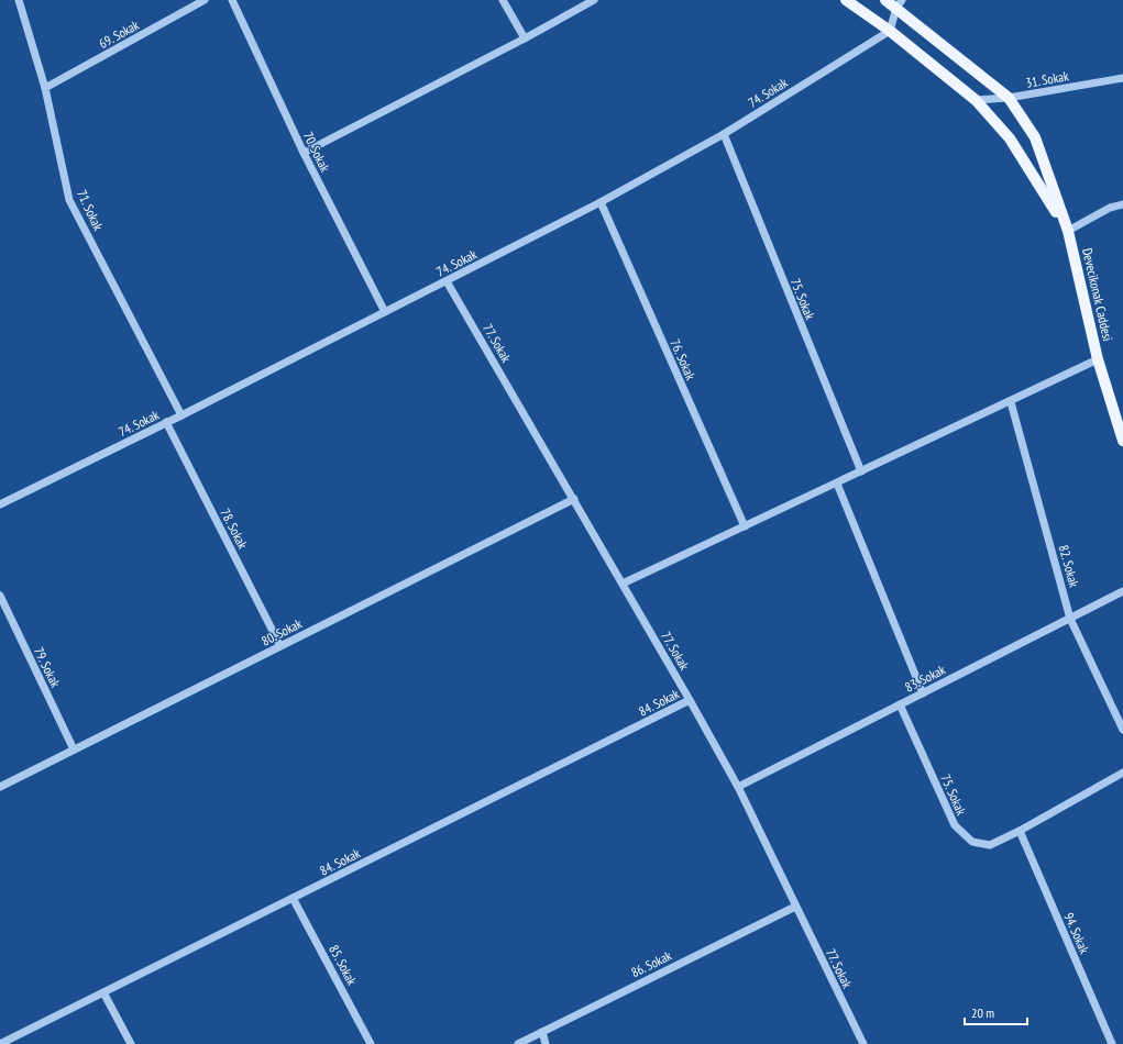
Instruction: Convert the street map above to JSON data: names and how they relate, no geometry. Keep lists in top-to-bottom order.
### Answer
{
  "streets": {
    "main road": ["Devecikonak Caddesi"],
    "street": [
      "69. Sokak",
      "31. Sokak",
      "74. Sokak",
      "70. Sokak",
      "71. Sokak",
      "75. Sokak",
      "77. Sokak",
      "76. Sokak",
      "78. Sokak",
      "82. Sokak",
      "80. Sokak",
      "79. Sokak",
      "83. Sokak",
      "84. Sokak",
      "94. Sokak",
      "86. Sokak",
      "85. Sokak"
    ]
  },
  "crossings": [
    ["69. Sokak", "71. Sokak"],
    ["74. Sokak", "70. Sokak"],
    ["74. Sokak", "71. Sokak"],
    ["74. Sokak", "75. Sokak"],
    ["74. Sokak", "77. Sokak"],
    ["74. Sokak", "76. Sokak"],
    ["74. Sokak", "78. Sokak"],
    ["75. Sokak", "83. Sokak"],
    ["75. Sokak", "94. Sokak"],
    ["77. Sokak", "80. Sokak"],
    ["77. Sokak", "83. Sokak"],
    ["77. Sokak", "84. Sokak"],
    ["77. Sokak", "86. Sokak"],
    ["78. Sokak", "80. Sokak"],
    ["82. Sokak", "83. Sokak"],
    ["80. Sokak", "79. Sokak"],
    ["84. Sokak", "85. Sokak"]
  ],
  "scale_bar": "20 m"
}
